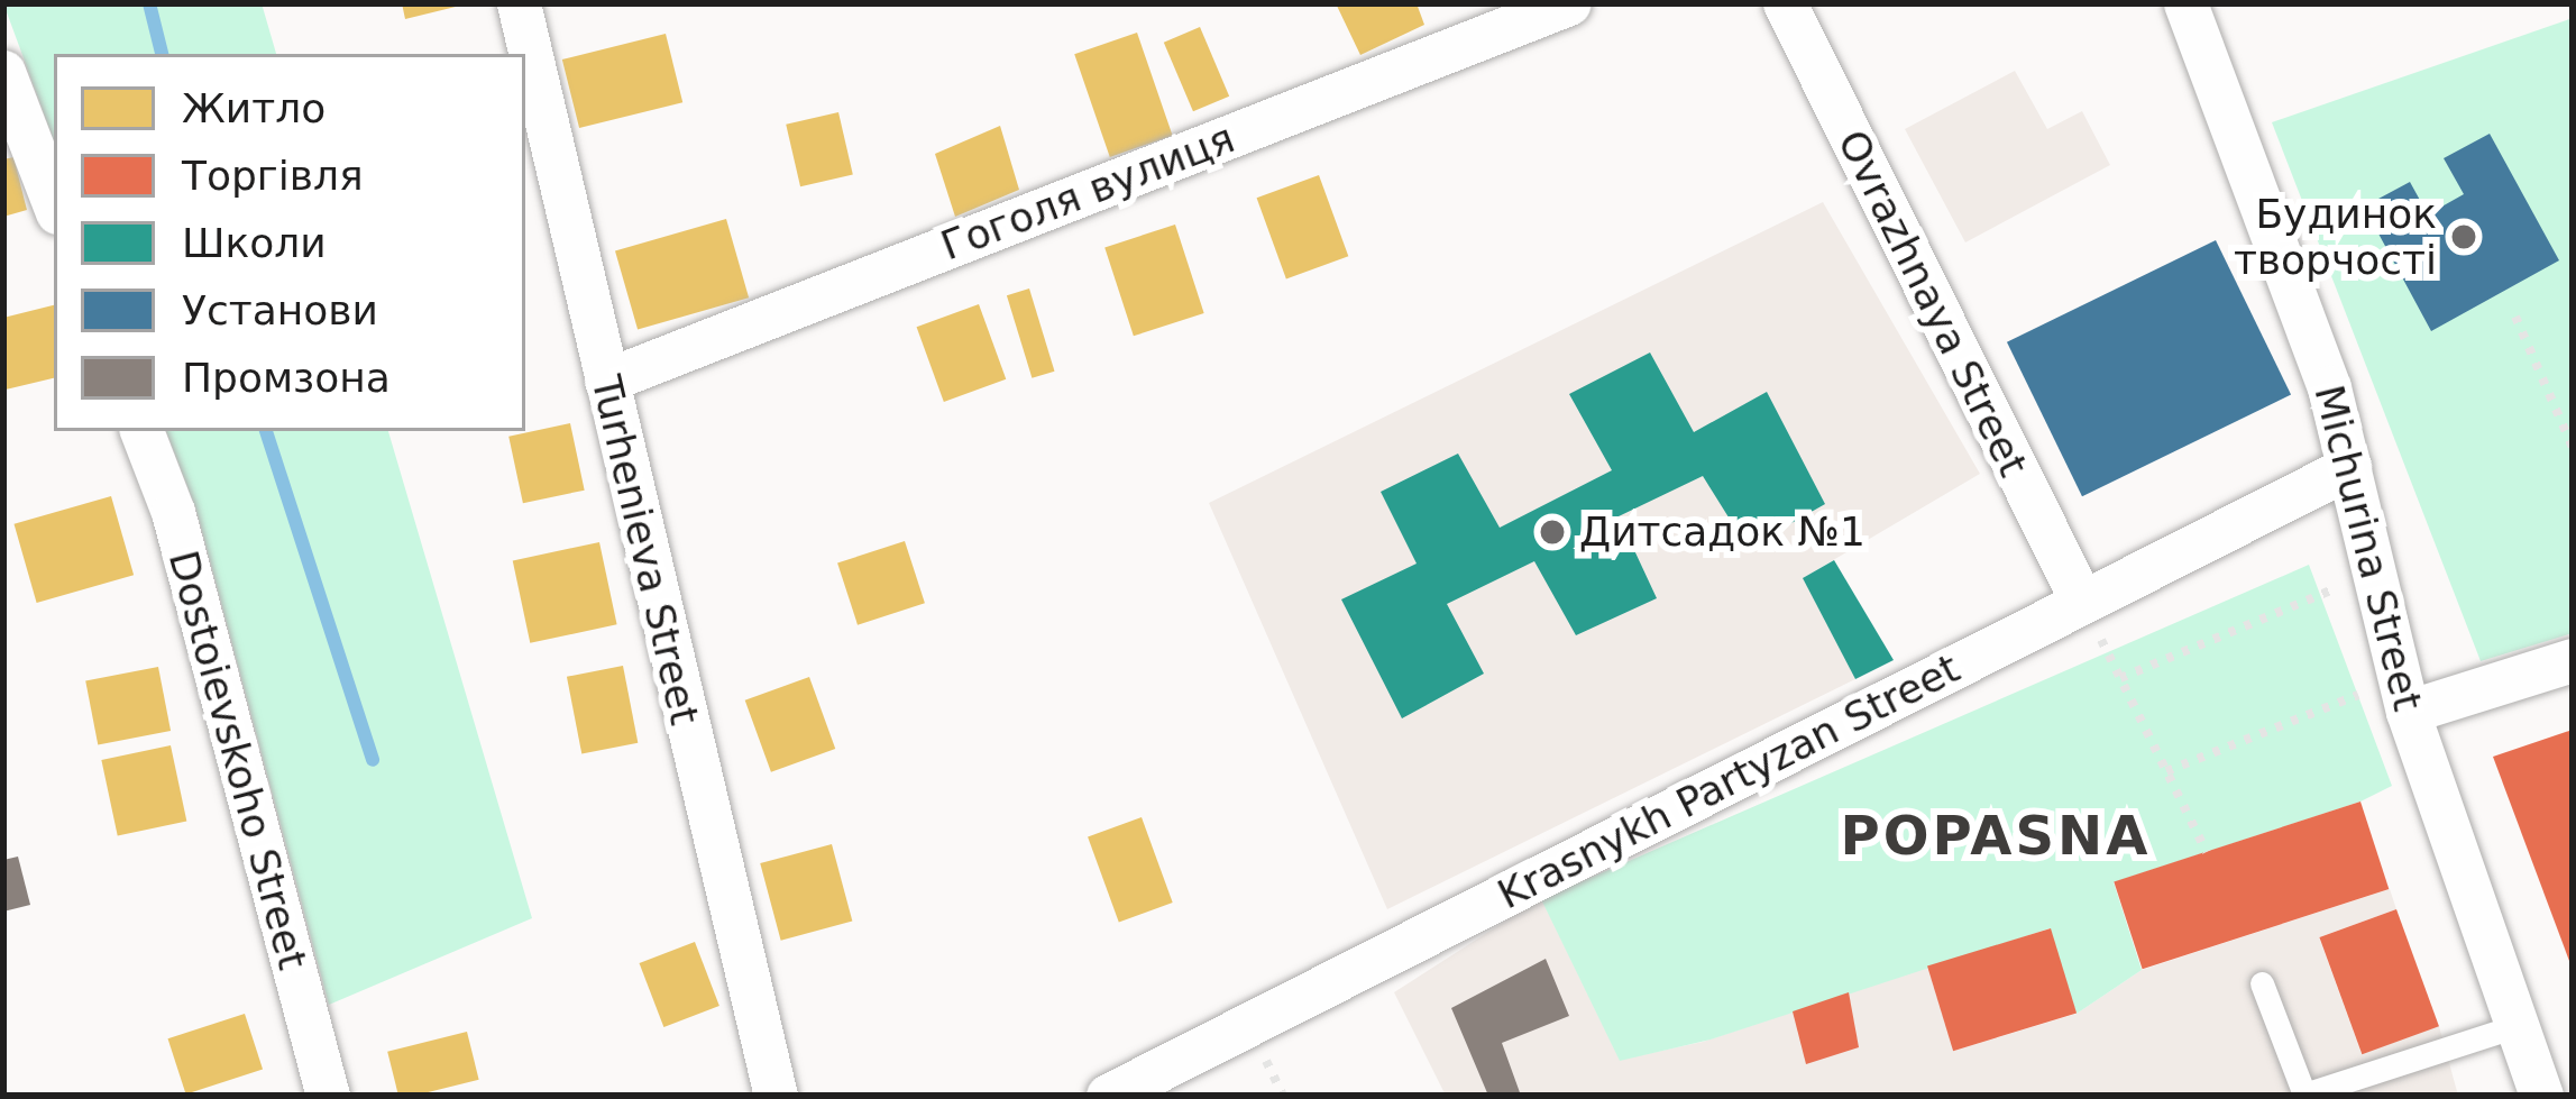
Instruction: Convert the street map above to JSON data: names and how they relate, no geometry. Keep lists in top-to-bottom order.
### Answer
{
  "streets": {
    "street": [
      "Гоголя вулиця",
      "Ovrazhnaya Street",
      "Michurina Street",
      "Turhenieva Street",
      "Dostoievskoho Street",
      "Krasnykh Partyzan Street"
    ]
  },
  "crossings": [
    ["Гоголя вулиця", "Turhenieva Street"],
    ["Ovrazhnaya Street", "Krasnykh Partyzan Street"],
    ["Michurina Street", "Krasnykh Partyzan Street"]
  ],
  "districts": ["POPASNA"],
  "places": ["Будинок творчості", "Дитсадок №1"],
  "legend": [
    "Житло",
    "Торгівля",
    "Школи",
    "Установи",
    "Промзона"
  ]
}
